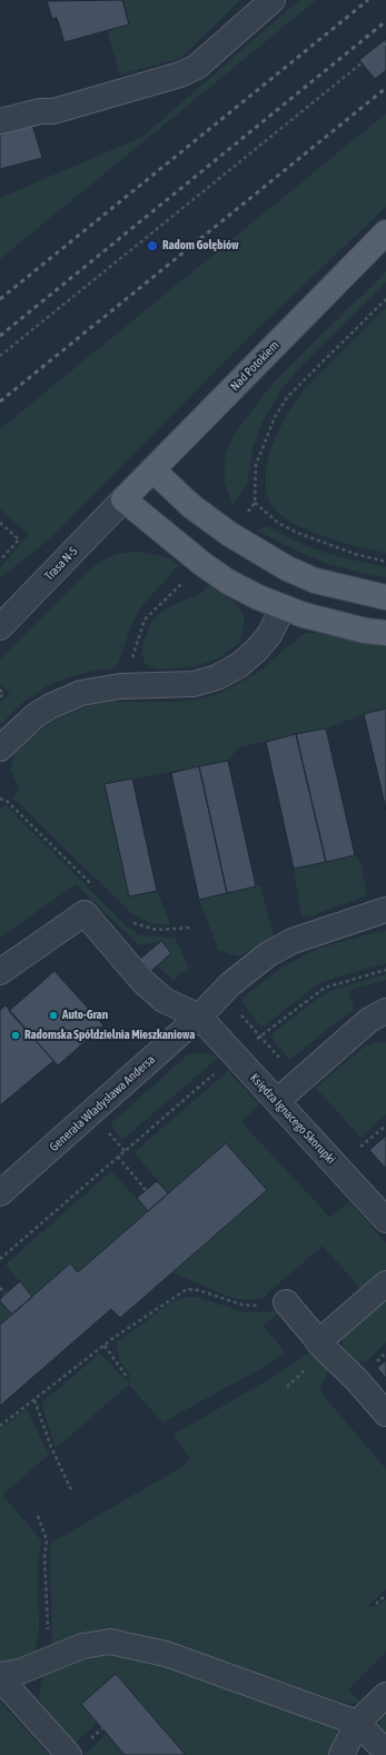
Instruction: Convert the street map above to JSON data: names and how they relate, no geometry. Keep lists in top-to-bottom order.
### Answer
{
  "streets": {
    "main road": ["Nad Potokiem"],
    "street": ["Trasa N-S", "Generała Władysława Andersa", "Księdza Ignacego Skorupki"]
  },
  "crossings": [
    ["Nad Potokiem", "Trasa N-S"],
    ["Generała Władysława Andersa", "Księdza Ignacego Skorupki"]
  ],
  "places": ["Radom Gołębiów", "Auto-Gran", "Radomska Spółdzielnia Mieszkaniowa"]
}
